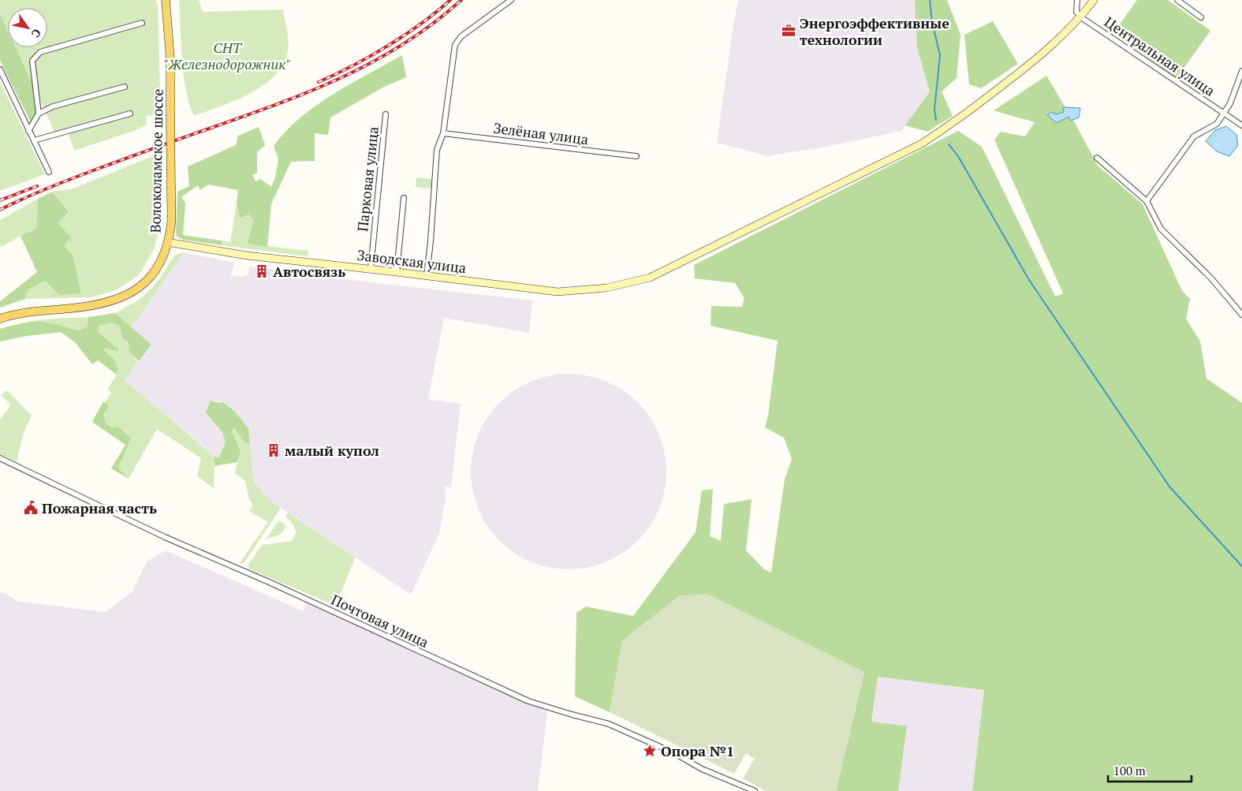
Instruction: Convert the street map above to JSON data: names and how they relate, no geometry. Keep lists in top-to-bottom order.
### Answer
{
  "streets": {
    "main road": ["Волоколамское шоссе", "Заводская улица"],
    "street": [
      "Центральная улица",
      "Зелёная улица",
      "Парковая улица",
      "Почтовая улица"
    ]
  },
  "crossings": [
    ["Центральная улица", "Заводская улица"],
    ["Волоколамское шоссе", "Заводская улица"],
    ["Парковая улица", "Заводская улица"]
  ],
  "parks": ["СНТ \"Железнодорожник\""],
  "places": {
    "office": ["Энергоэффективные технологии"],
    "building": ["Автосвязь", "малый купол"],
    "public building": ["Пожарная часть"],
    "place": ["Опора №1"]
  },
  "scale_bar": "100 m",
  "north": "bottom right"
}
